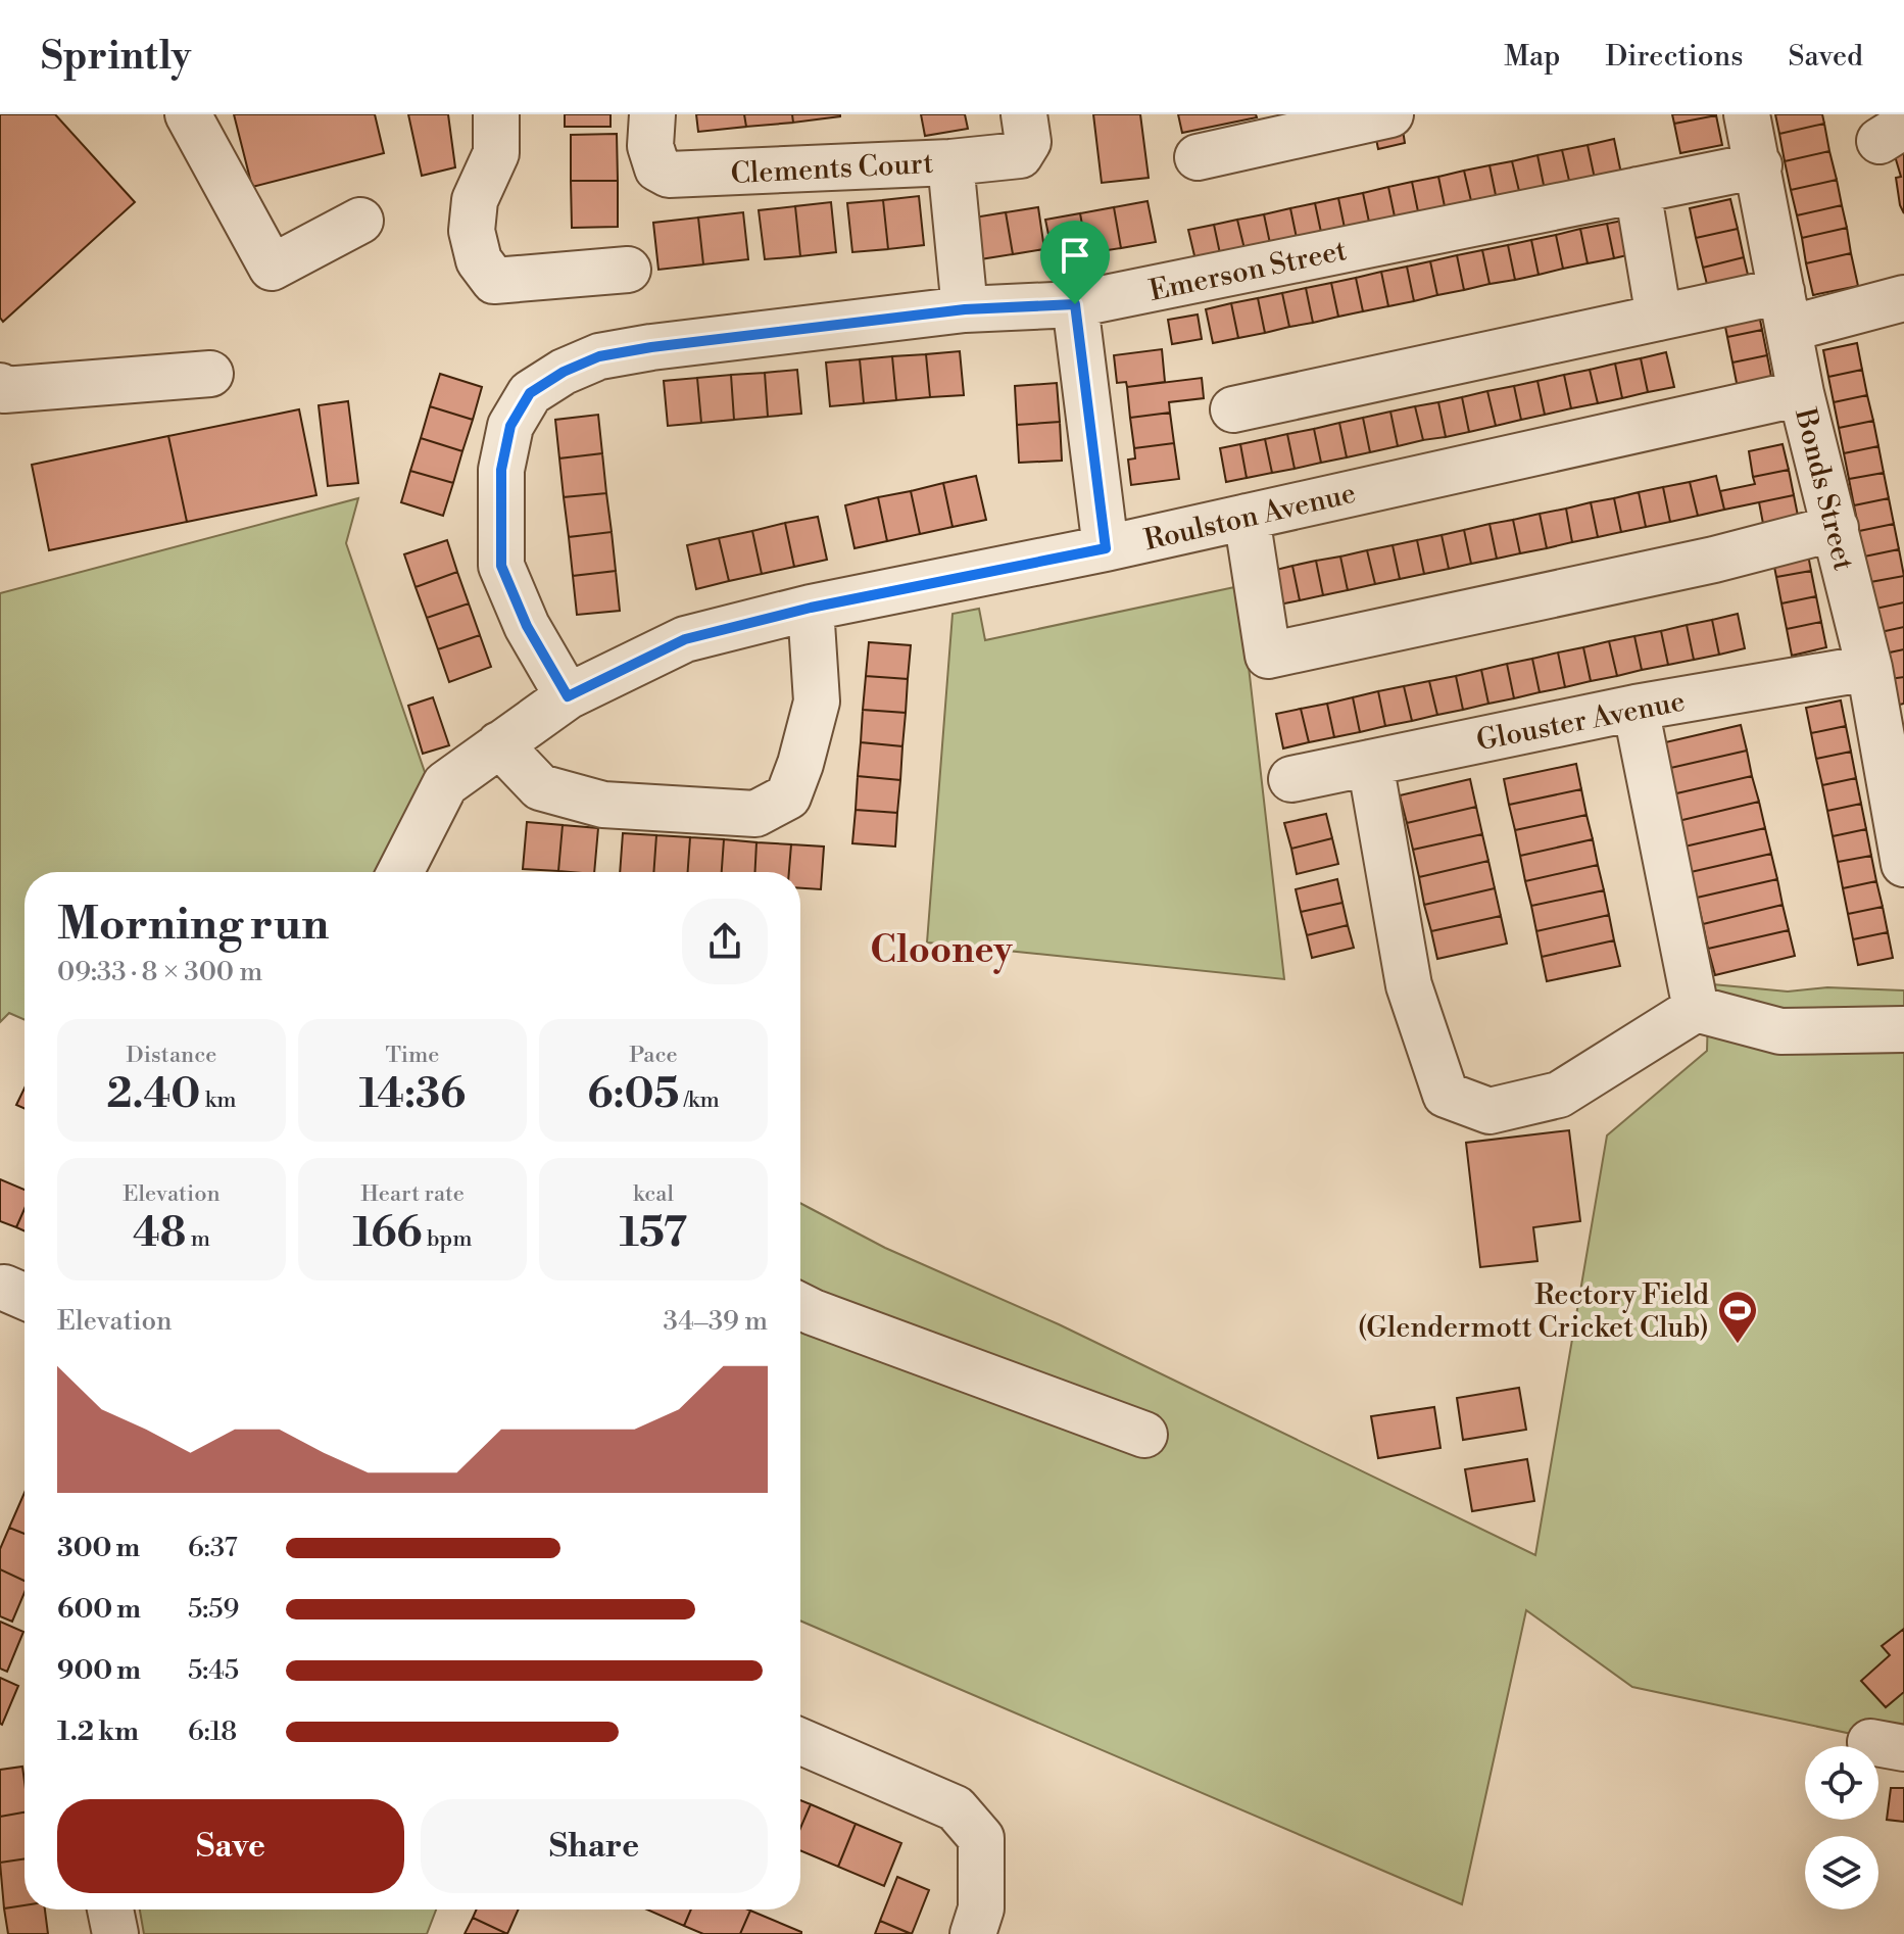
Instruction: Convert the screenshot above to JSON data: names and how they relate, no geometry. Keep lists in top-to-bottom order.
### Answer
{
  "streets": {
    "street": [
      "Clements Court",
      "Emerson Street",
      "Bonds Street",
      "Roulston Avenue",
      "Glouster Avenue"
    ]
  },
  "crossings": [
    ["Emerson Street", "Bonds Street"],
    ["Emerson Street", "Roulston Avenue"],
    ["Bonds Street", "Roulston Avenue"],
    ["Bonds Street", "Glouster Avenue"]
  ],
  "districts": ["Clooney"],
  "places": {
    "sports": ["Rectory Field (Glendermott Cricket Club)"]
  },
  "page": {
    "header": "Sprintly",
    "nav": ["Map", "Directions", "Saved"],
    "heading": ["Morning run", "09:33 · 8 × 300 m"],
    "stats": [
      ["Distance", "2.40 km"],
      ["Time", "14:36"],
      ["Pace", "6:05 /km"],
      ["Elevation", "48 m"],
      ["Heart rate", "166 bpm"],
      ["kcal", "157"]
    ],
    "chart": ["Elevation", "34–39 m"],
    "list": [
      {
        "name": "300 m",
        "note": "6:37"
      },
      {
        "name": "600 m",
        "note": "5:59"
      },
      {
        "name": "900 m",
        "note": "5:45"
      },
      {
        "name": "1.2 km",
        "note": "6:18"
      }
    ],
    "buttons": ["Save", "Share"]
  }
}
